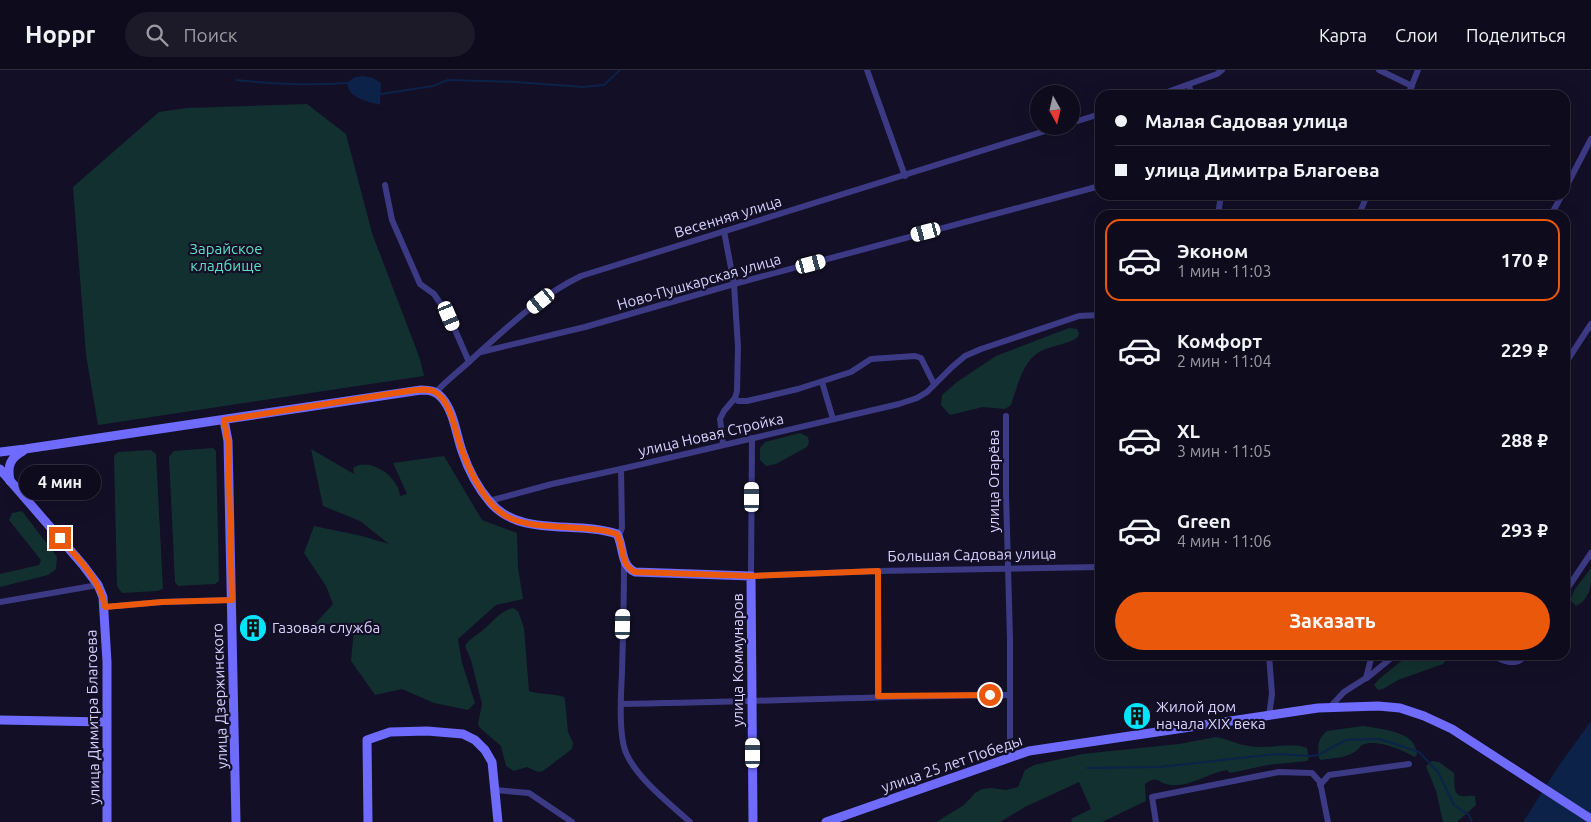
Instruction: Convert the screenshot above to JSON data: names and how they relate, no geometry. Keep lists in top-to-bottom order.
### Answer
{
  "streets": {
    "street": [
      "Весенняя улица",
      "Ново-Пушкарская улица",
      "улица Новая Стройка",
      "улица Огарёва",
      "Большая Садовая улица",
      "улица Коммунаров",
      "улица Дзержинского",
      "улица Димитра Благоева",
      "улица 25 лет Победы"
    ]
  },
  "crossings": [
    ["Весенняя улица", "Ново-Пушкарская улица"],
    ["улица Новая Стройка", "улица Коммунаров"],
    ["улица Огарёва", "Большая Садовая улица"],
    ["улица Огарёва", "улица 25 лет Победы"],
    ["Большая Садовая улица", "улица Коммунаров"]
  ],
  "parks": ["Зарайское кладбище"],
  "places": {
    "building": ["Газовая служба", "Жилой дом начала XIX века"]
  },
  "north": "bottom",
  "page": {
    "header": "Hoppr",
    "search": "Поиск",
    "nav": ["Карта", "Слои", "Поделиться"],
    "banner": ["Малая Садовая улица", "улица Димитра Благоева"],
    "list": [
      {
        "name": "Эконом",
        "note": "1 мин · 11:03",
        "value": "170 ₽"
      },
      {
        "name": "Комфорт",
        "note": "2 мин · 11:04",
        "value": "229 ₽"
      },
      {
        "name": "XL",
        "note": "3 мин · 11:05",
        "value": "288 ₽"
      },
      {
        "name": "Green",
        "note": "4 мин · 11:06",
        "value": "293 ₽"
      }
    ],
    "bubble": "4 мин",
    "buttons": "Заказать"
  }
}
